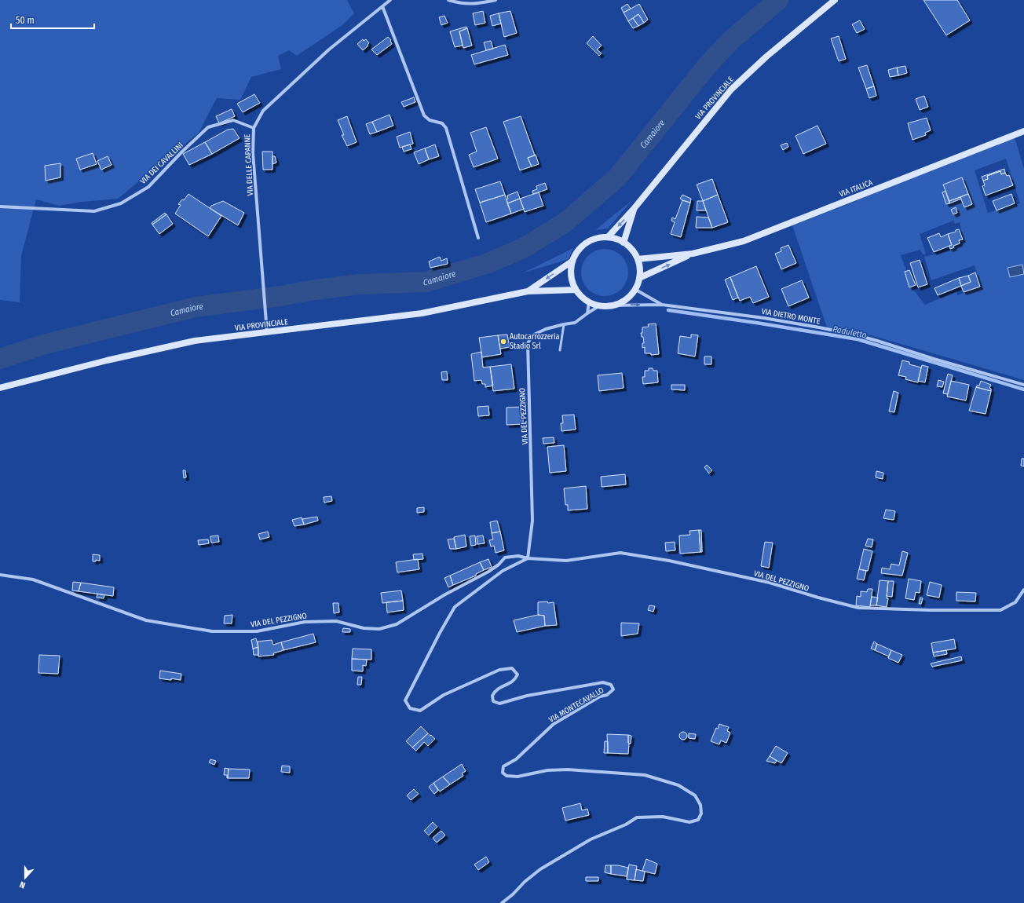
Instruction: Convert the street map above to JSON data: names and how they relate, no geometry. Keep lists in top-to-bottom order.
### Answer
{
  "streets": {
    "main road": ["VIA PROVINCIALE", "VIA ITALICA"],
    "street": [
      "VIA DEI CAVALLINI",
      "VIA DELLE CAPANNE",
      "VIA DIETRO MONTE",
      "VIA DEL PEZZIGNO",
      "VIA MONTECAVALLO"
    ]
  },
  "crossings": [
    ["VIA PROVINCIALE", "VIA DELLE CAPANNE"],
    ["VIA PROVINCIALE", "VIA ITALICA"],
    ["VIA PROVINCIALE", "VIA DIETRO MONTE"],
    ["VIA PROVINCIALE", "VIA DEL PEZZIGNO"],
    ["VIA DEI CAVALLINI", "VIA DELLE CAPANNE"],
    ["VIA ITALICA", "VIA DIETRO MONTE"],
    ["VIA ITALICA", "VIA DEL PEZZIGNO"],
    ["VIA DIETRO MONTE", "VIA DEL PEZZIGNO"],
    ["VIA DEL PEZZIGNO", "VIA MONTECAVALLO"]
  ],
  "water": ["Camaiore", "Paduletto"],
  "places": ["Autocarrozzeria Stadio Srl"],
  "scale_bar": "50 m",
  "north": "bottom"
}
